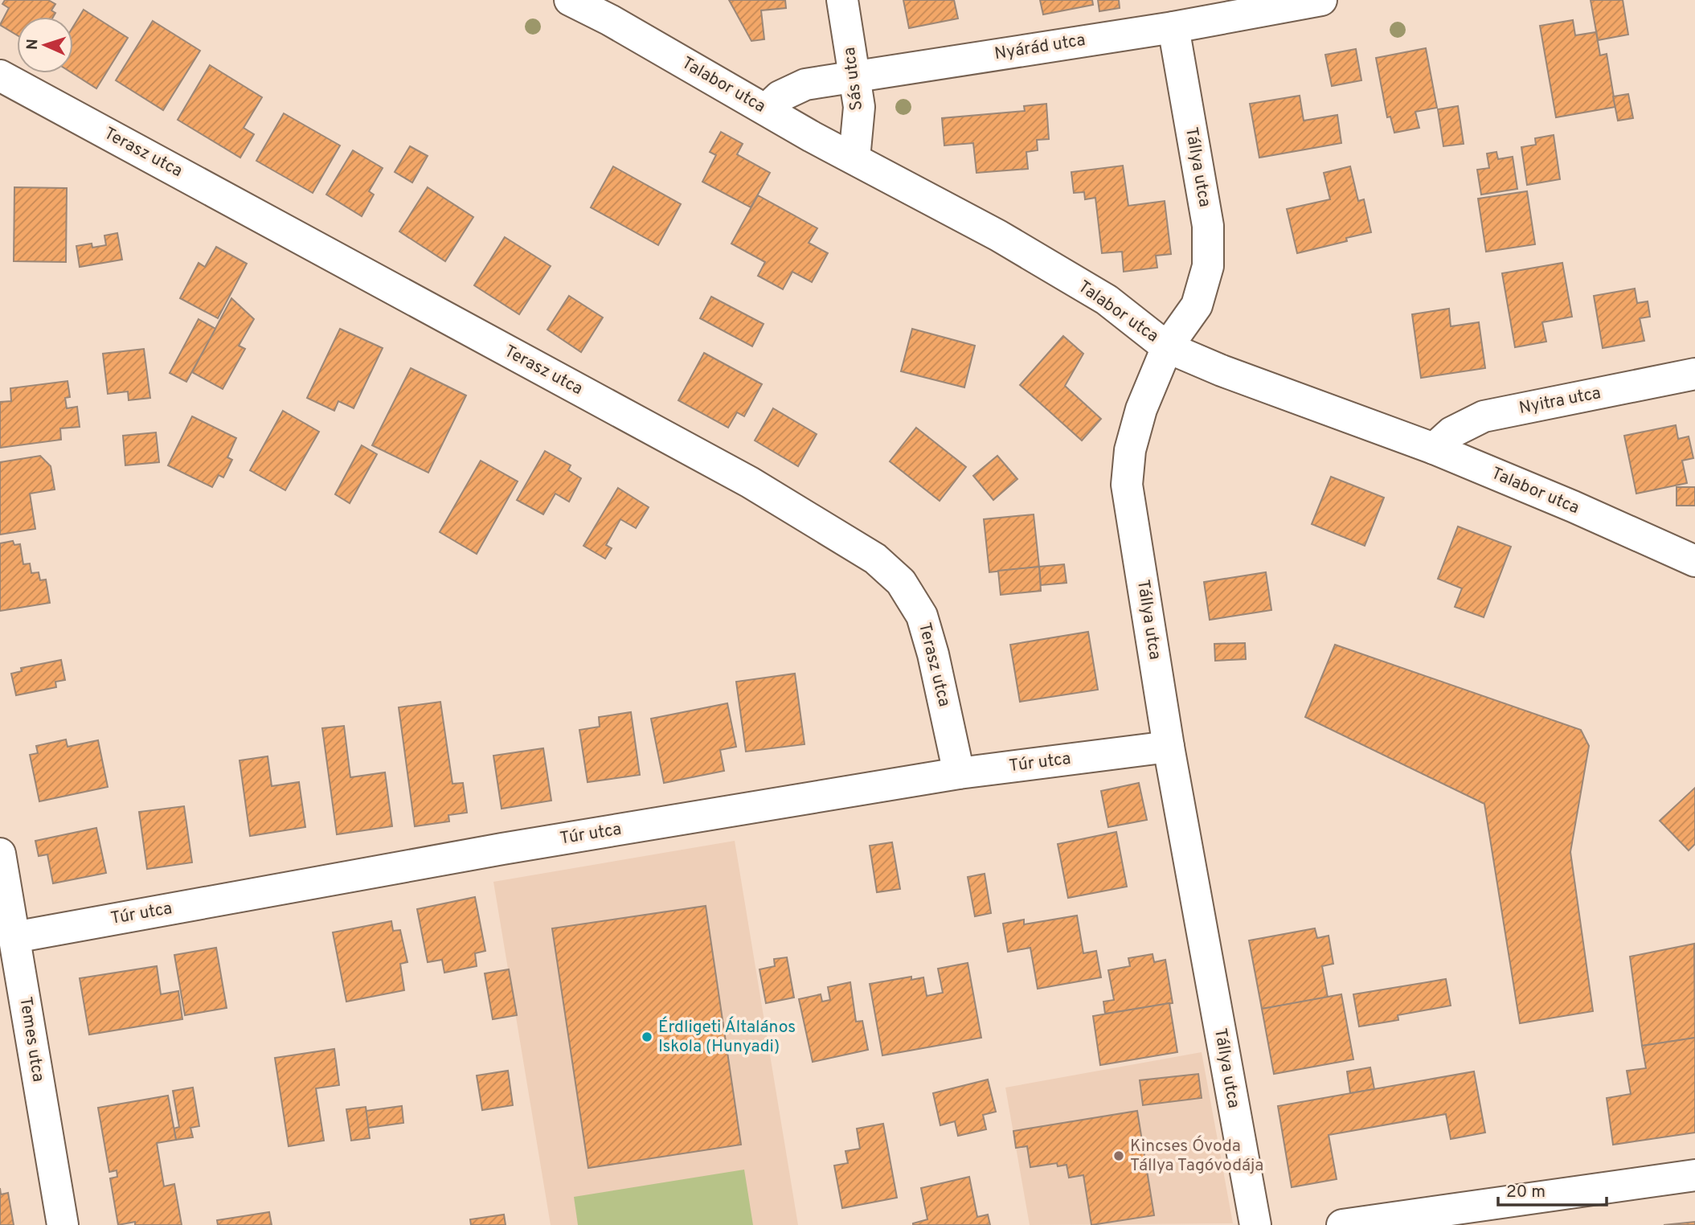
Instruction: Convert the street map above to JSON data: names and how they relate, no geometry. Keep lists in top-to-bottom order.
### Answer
{
  "streets": {
    "street": [
      "Nyárád utca",
      "Sás utca",
      "Talabor utca",
      "Terasz utca",
      "Tállya utca",
      "Nyitra utca",
      "Túr utca",
      "Temes utca"
    ]
  },
  "crossings": [
    ["Nyárád utca", "Sás utca"],
    ["Nyárád utca", "Talabor utca"],
    ["Nyárád utca", "Tállya utca"],
    ["Sás utca", "Talabor utca"],
    ["Talabor utca", "Tállya utca"],
    ["Talabor utca", "Nyitra utca"],
    ["Terasz utca", "Túr utca"],
    ["Tállya utca", "Túr utca"],
    ["Túr utca", "Temes utca"]
  ],
  "places": ["Érdligeti Általános Iskola (Hunyadi)", "Kincses Óvoda Tállya Tagóvodája"],
  "scale_bar": "20 m",
  "north": "left"
}
